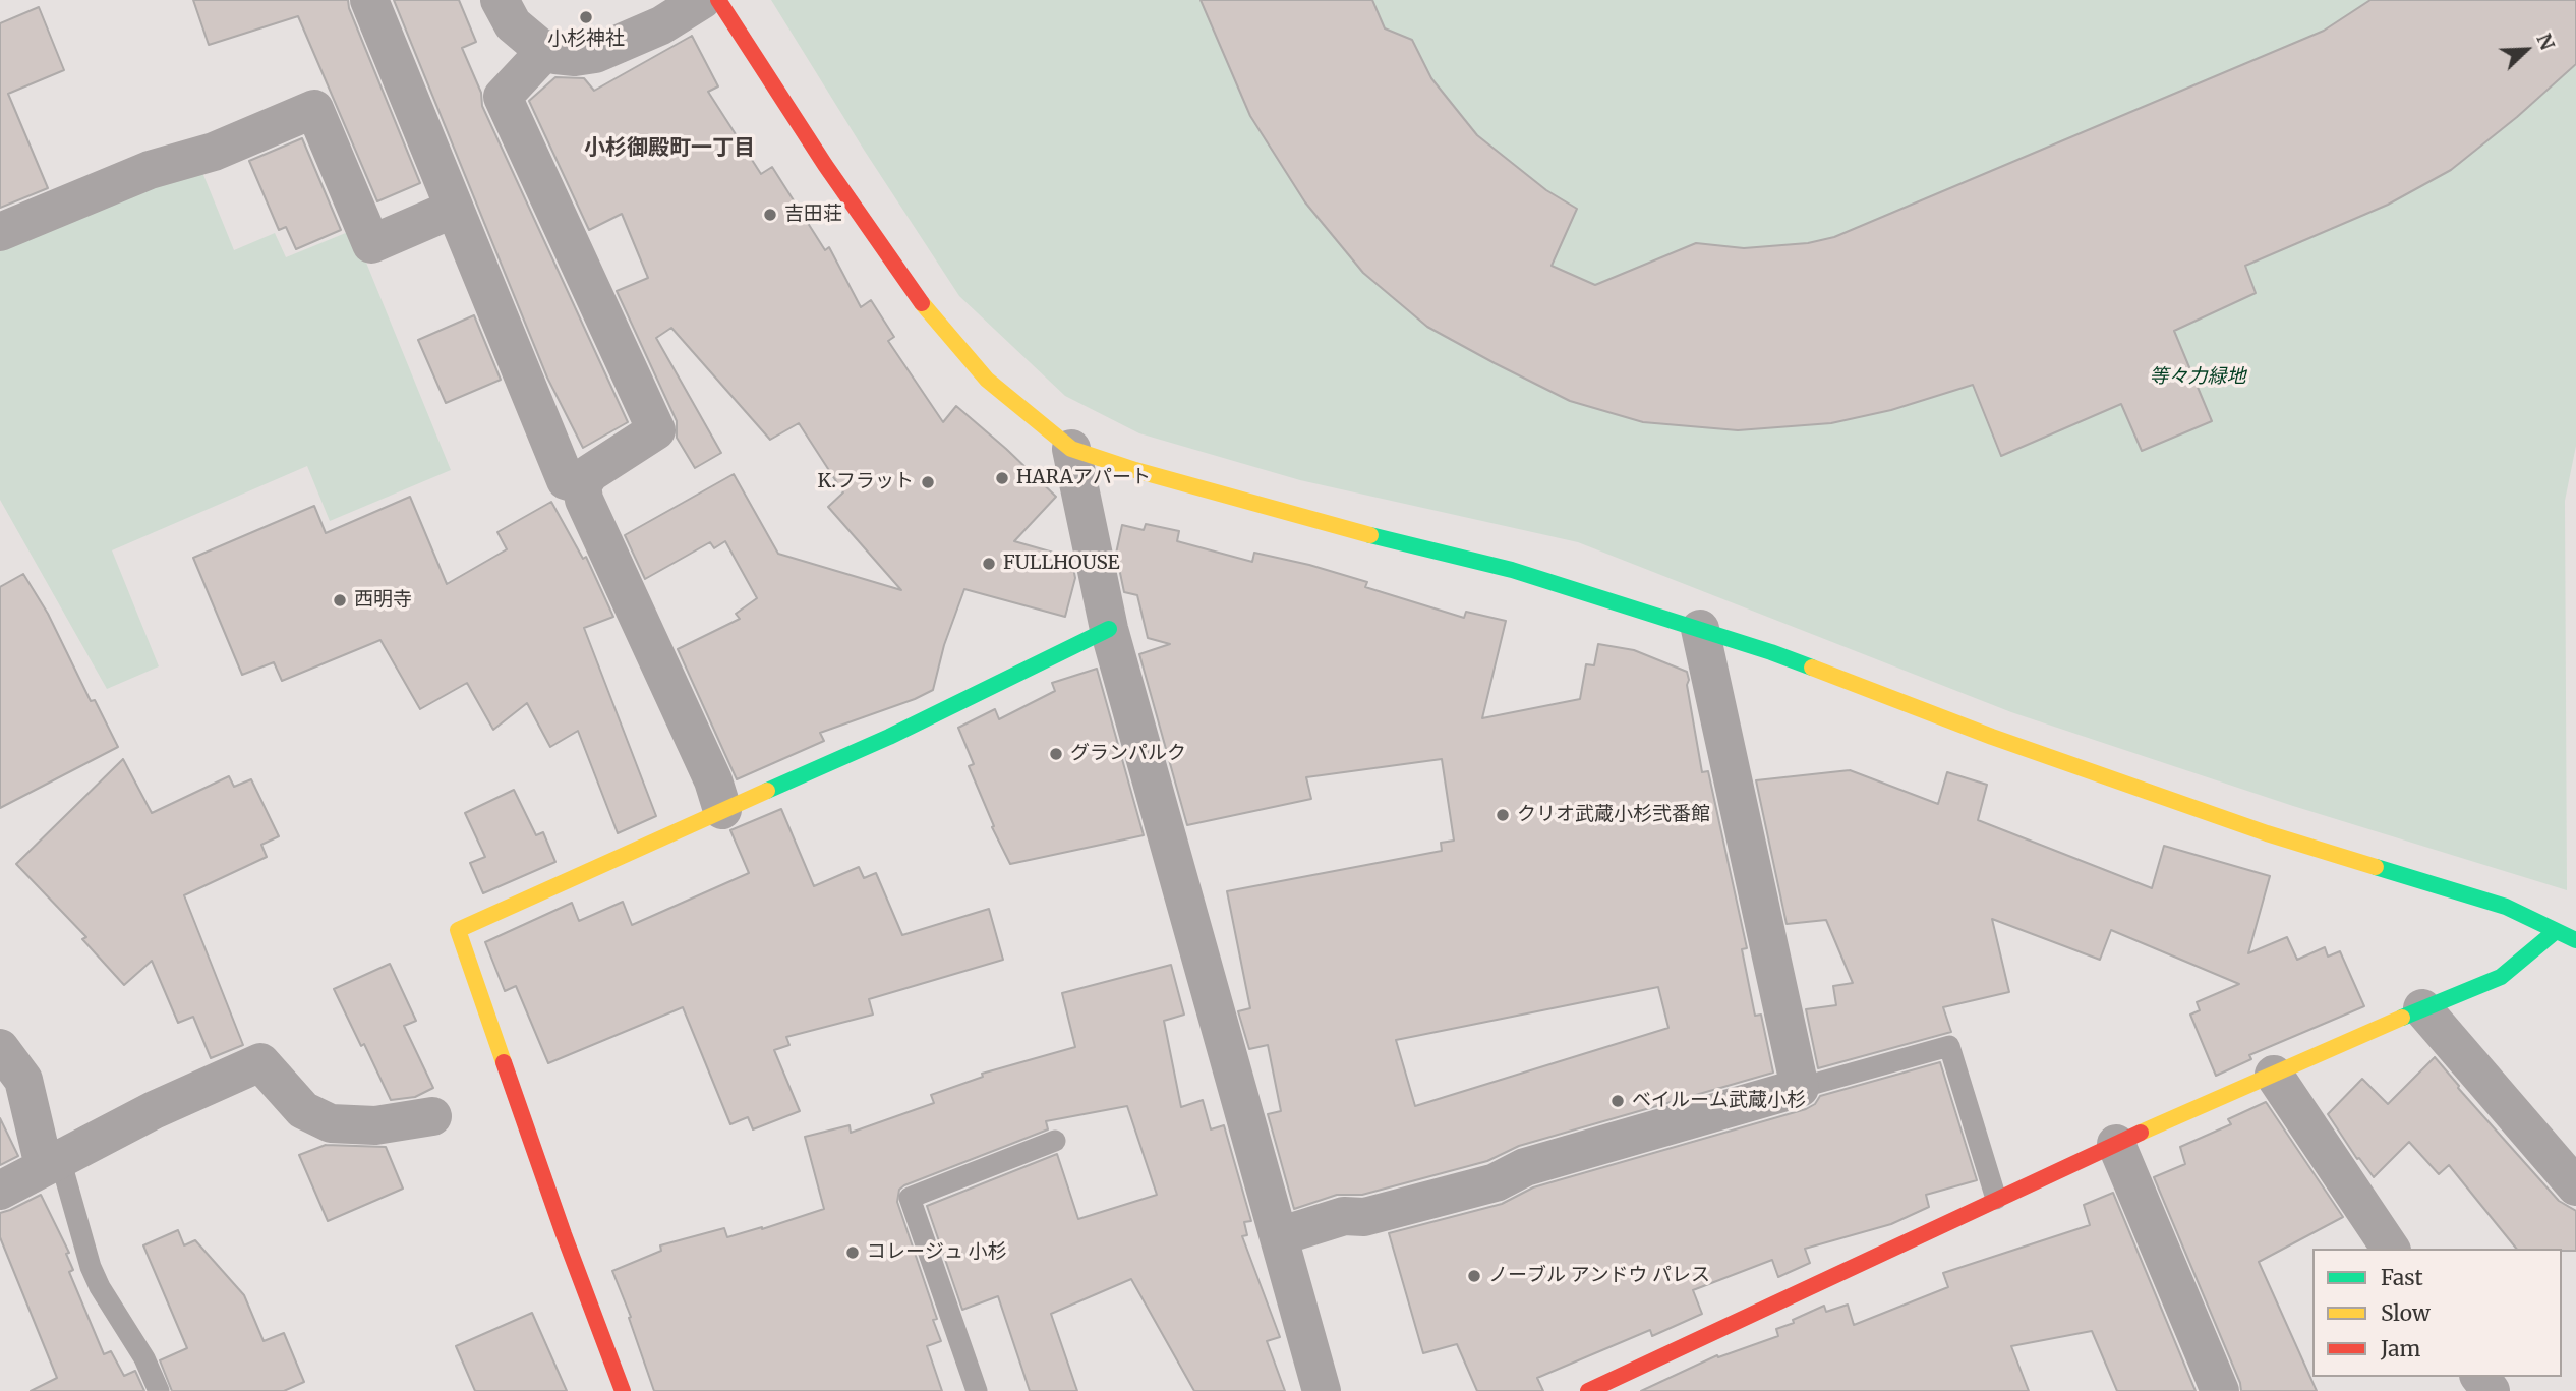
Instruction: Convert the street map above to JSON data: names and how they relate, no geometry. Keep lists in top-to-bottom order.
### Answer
{
  "districts": ["小杉御殿町一丁目"],
  "parks": ["等々力緑地"],
  "places": [
    "小杉神社",
    "吉田荘",
    "HARAアパート",
    "K.フラット",
    "FULLHOUSE",
    "西明寺",
    "グランパルク",
    "クリオ武蔵小杉弐番館",
    "ベイルーム武蔵小杉",
    "コレージュ 小杉",
    "ノーブル アンドウ パレス"
  ],
  "legend": ["Fast", "Slow", "Jam"],
  "north": "top right"
}
